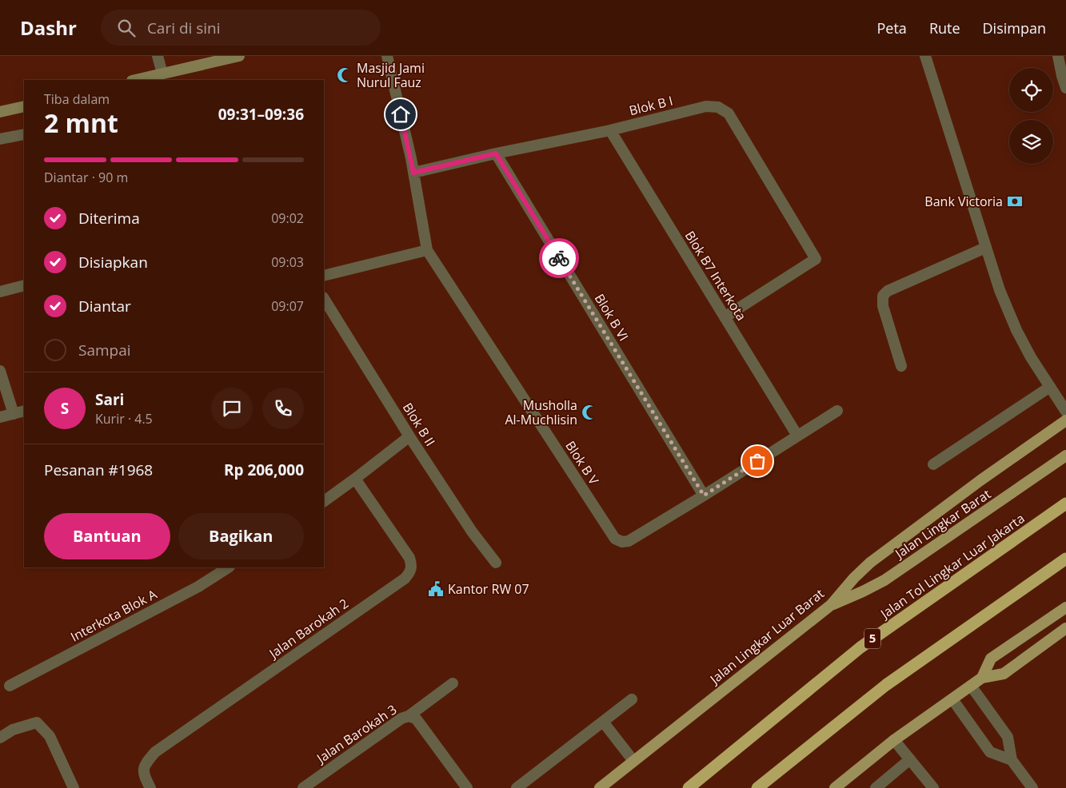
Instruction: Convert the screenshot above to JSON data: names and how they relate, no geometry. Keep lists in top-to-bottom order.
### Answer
{
  "streets": {
    "highway": ["Jalan Tol Lingkar Luar Jakarta", "5"],
    "main road": ["Jalan Lingkar Barat", "Jalan Lingkar Luar Barat"],
    "street": [
      "Blok B I",
      "Blok B7 Interkota",
      "Blok B VI",
      "Blok B II",
      "Blok B V",
      "Interkota Blok A",
      "Jalan Barokah 2",
      "Jalan Barokah 3"
    ]
  },
  "crossings": [
    ["Blok B I", "Blok B7 Interkota"],
    ["Blok B I", "Blok B VI"],
    ["Blok B I", "Blok B V"],
    ["Blok B7 Interkota", "Blok B V"],
    ["Blok B VI", "Blok B V"],
    ["Jalan Lingkar Barat", "Jalan Lingkar Luar Barat"]
  ],
  "places": {
    "mosque": ["Masjid Jami Nurul Fauz", "Musholla Al-Muchlisin"],
    "bank": ["Bank Victoria"],
    "public building": ["Kantor RW 07"]
  },
  "page": {
    "header": "Dashr",
    "search": "Cari di sini",
    "nav": ["Peta", "Rute", "Disimpan"],
    "heading": ["2 mnt", "Tiba dalam", "09:31–09:36"],
    "panel": [
      "Sari",
      "Kurir · 4.5",
      "Pesanan #1968",
      "Rp 206,000"
    ],
    "bar": "Diantar · 90 m",
    "list": [
      ["Diterima", "09:02"],
      ["Disiapkan", "09:03"],
      ["Diantar", "09:07"],
      "Sampai"
    ],
    "round": "S",
    "buttons": ["Bantuan", "Bagikan"]
  }
}
